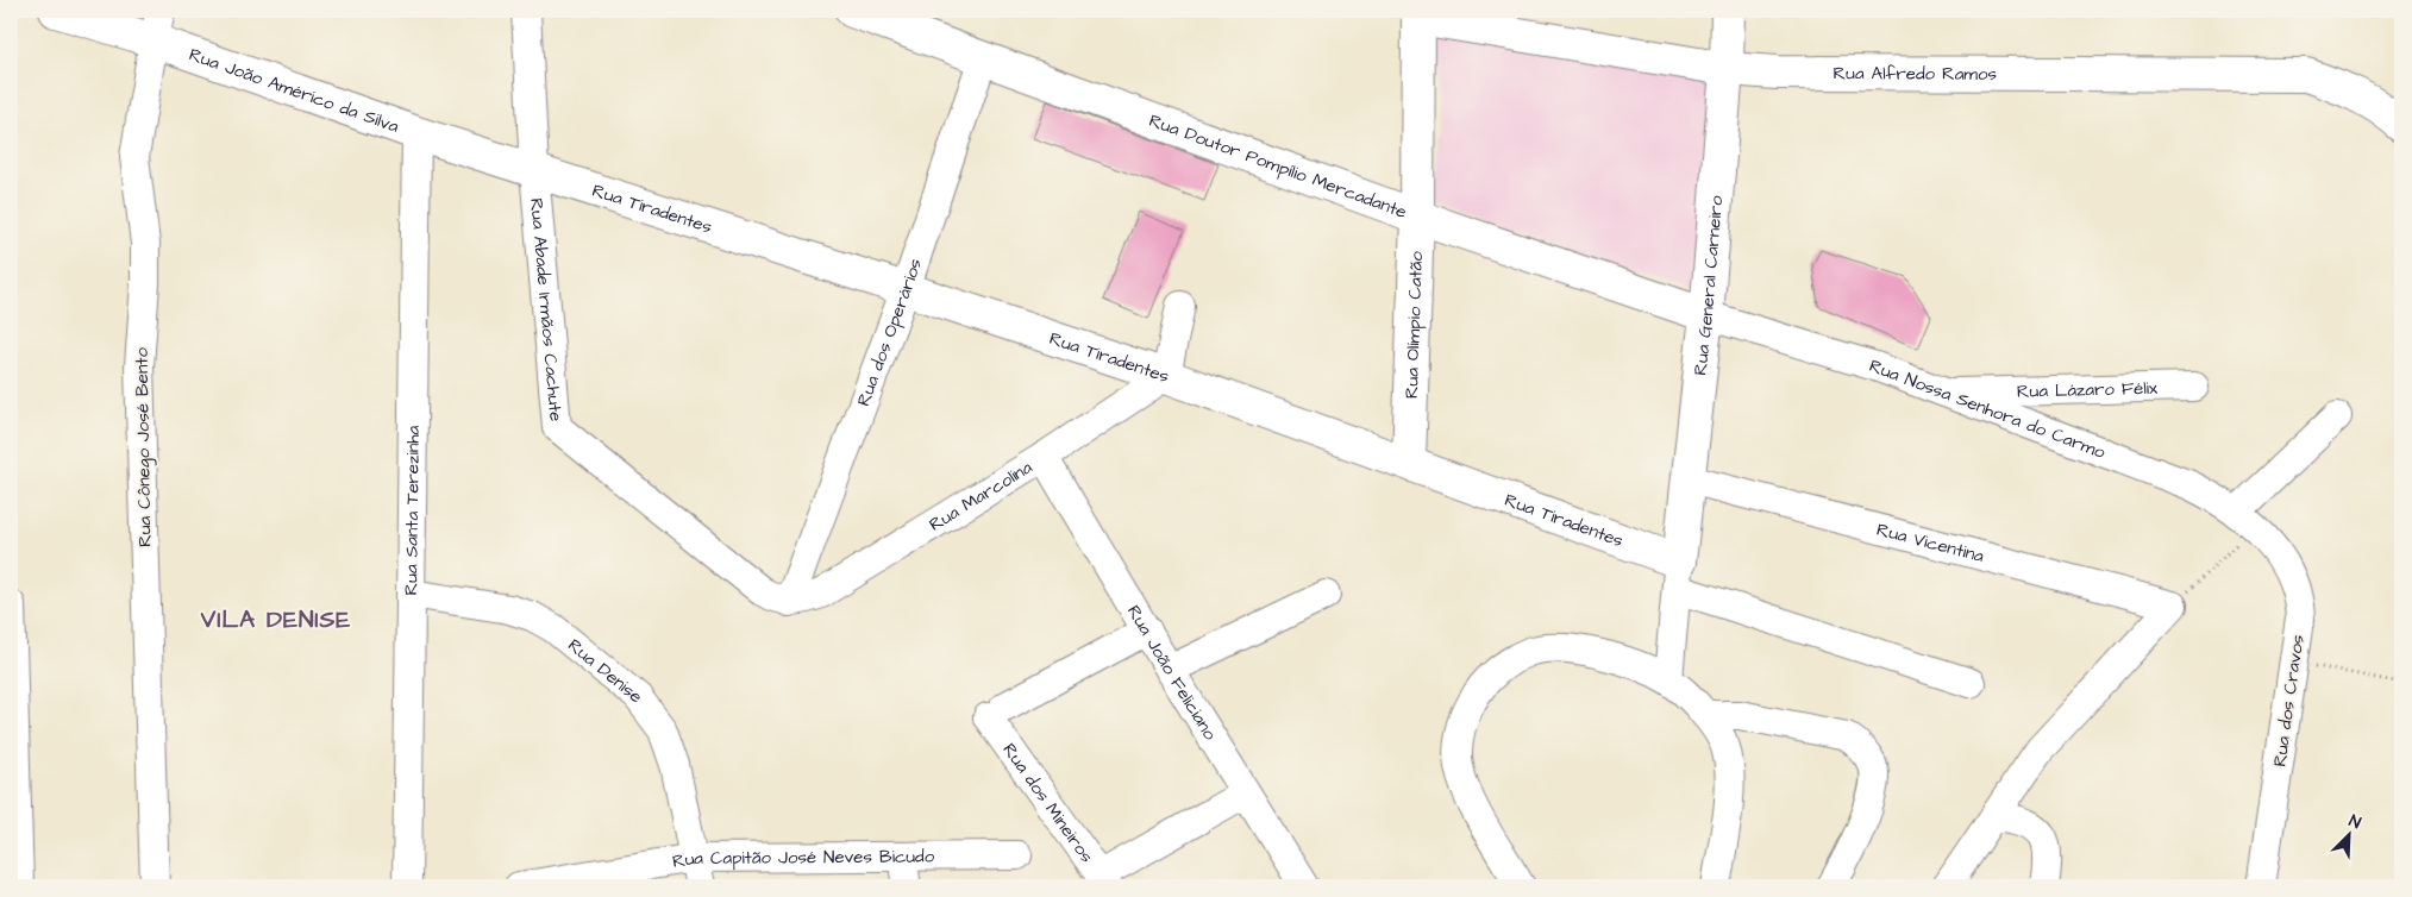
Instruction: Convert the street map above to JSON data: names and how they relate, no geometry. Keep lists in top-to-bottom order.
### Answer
{
  "streets": {
    "main road": [
      "Rua Alfredo Ramos",
      "Rua João Américo da Silva",
      "Rua Doutor Pompílio Mercadante",
      "Rua Tiradentes",
      "Rua General Carneiro",
      "Rua Olímpio Catão"
    ],
    "street": [
      "Rua Abade Irmãos Cachute",
      "Rua dos Operários",
      "Rua Lázaro Félix",
      "Rua Nossa Senhora do Carmo",
      "Rua Cônego José Bento",
      "Rua Marcolina",
      "Rua Santa Terezinha",
      "Rua Vicentina",
      "Rua Denise",
      "Rua João Feliciano",
      "Rua dos Cravos",
      "Rua dos Mineiros",
      "Rua Capitão José Neves Bicudo"
    ]
  },
  "crossings": [
    ["Rua Alfredo Ramos", "Rua General Carneiro"],
    ["Rua Alfredo Ramos", "Rua Olímpio Catão"],
    ["Rua João Américo da Silva", "Rua Tiradentes"],
    ["Rua João Américo da Silva", "Rua Abade Irmãos Cachute"],
    ["Rua João Américo da Silva", "Rua Cônego José Bento"],
    ["Rua João Américo da Silva", "Rua Santa Terezinha"],
    ["Rua Doutor Pompílio Mercadante", "Rua General Carneiro"],
    ["Rua Doutor Pompílio Mercadante", "Rua Olímpio Catão"],
    ["Rua Doutor Pompílio Mercadante", "Rua dos Operários"],
    ["Rua Doutor Pompílio Mercadante", "Rua Nossa Senhora do Carmo"],
    ["Rua Tiradentes", "Rua General Carneiro"],
    ["Rua Tiradentes", "Rua Abade Irmãos Cachute"],
    ["Rua Tiradentes", "Rua Olímpio Catão"],
    ["Rua Tiradentes", "Rua dos Operários"],
    ["Rua Tiradentes", "Rua Marcolina"],
    ["Rua General Carneiro", "Rua Nossa Senhora do Carmo"],
    ["Rua General Carneiro", "Rua Vicentina"],
    ["Rua Abade Irmãos Cachute", "Rua dos Operários"],
    ["Rua Abade Irmãos Cachute", "Rua Marcolina"],
    ["Rua dos Operários", "Rua Marcolina"],
    ["Rua Lázaro Félix", "Rua Nossa Senhora do Carmo"],
    ["Rua Nossa Senhora do Carmo", "Rua dos Cravos"],
    ["Rua Marcolina", "Rua João Feliciano"],
    ["Rua Santa Terezinha", "Rua Denise"],
    ["Rua Denise", "Rua Capitão José Neves Bicudo"],
    ["Rua João Feliciano", "Rua dos Mineiros"]
  ],
  "districts": ["VILA DENISE"],
  "north": "top right"
}
